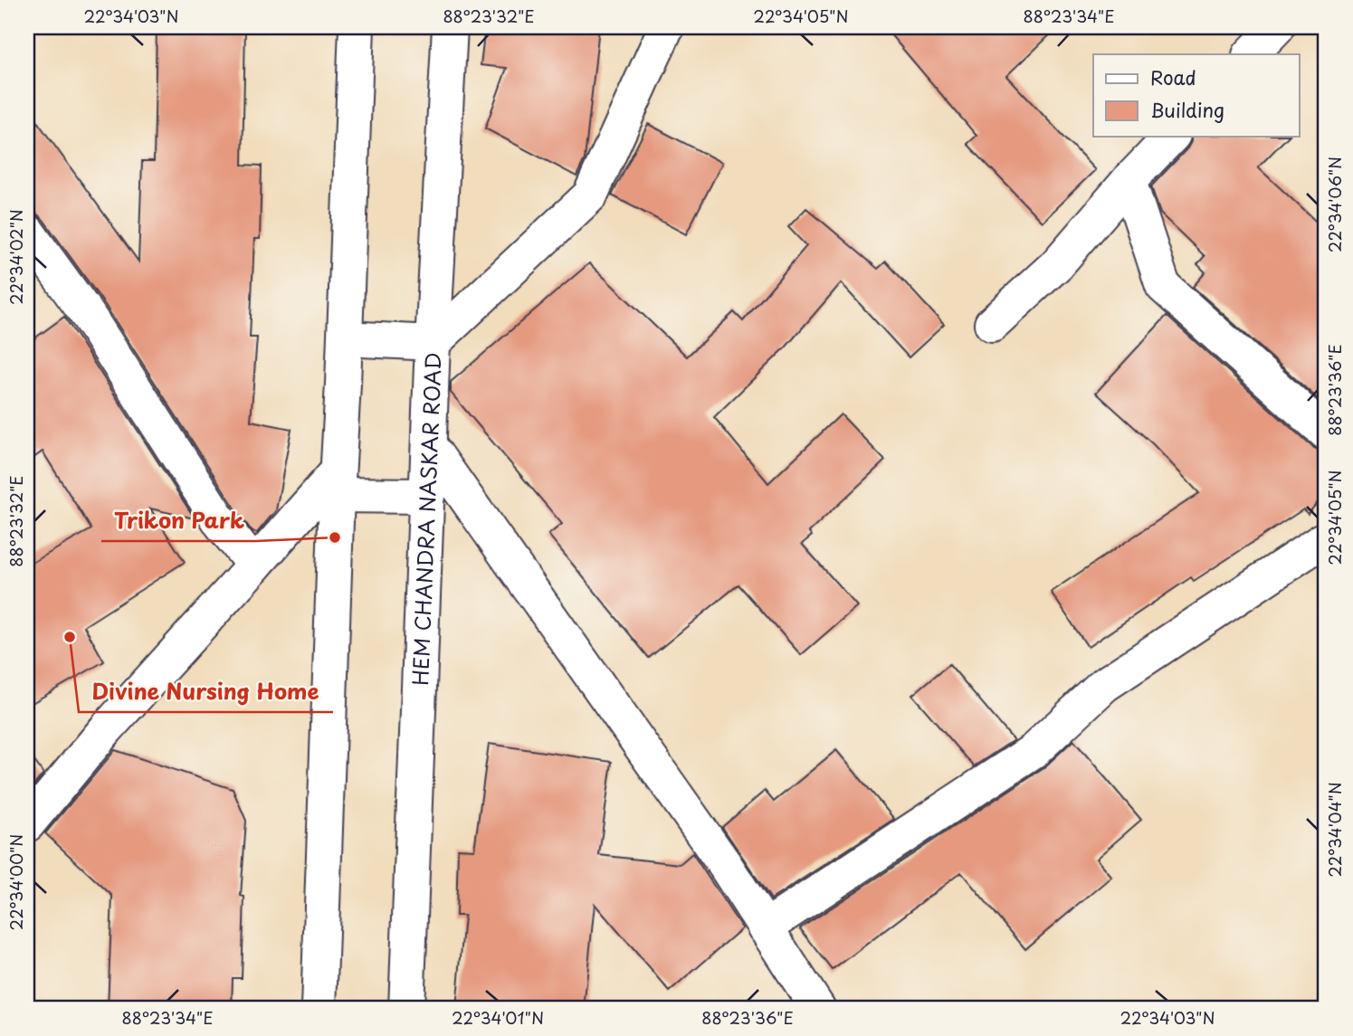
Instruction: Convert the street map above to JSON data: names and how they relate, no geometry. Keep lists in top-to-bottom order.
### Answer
{
  "streets": {
    "street": ["HEM CHANDRA NASKAR ROAD"]
  },
  "places": ["Trikon Park", "Divine Nursing Home"],
  "legend": ["Road", "Building"],
  "coordinates": [
    "22°34'03\"N",
    "88°23'32\"E",
    "22°34'05\"N",
    "88°23'34\"E",
    "22°34'06\"N",
    "22°34'02\"N",
    "88°23'36\"E",
    "22°34'04\"N",
    "22°34'00\"N",
    "22°34'01\"N"
  ]
}
